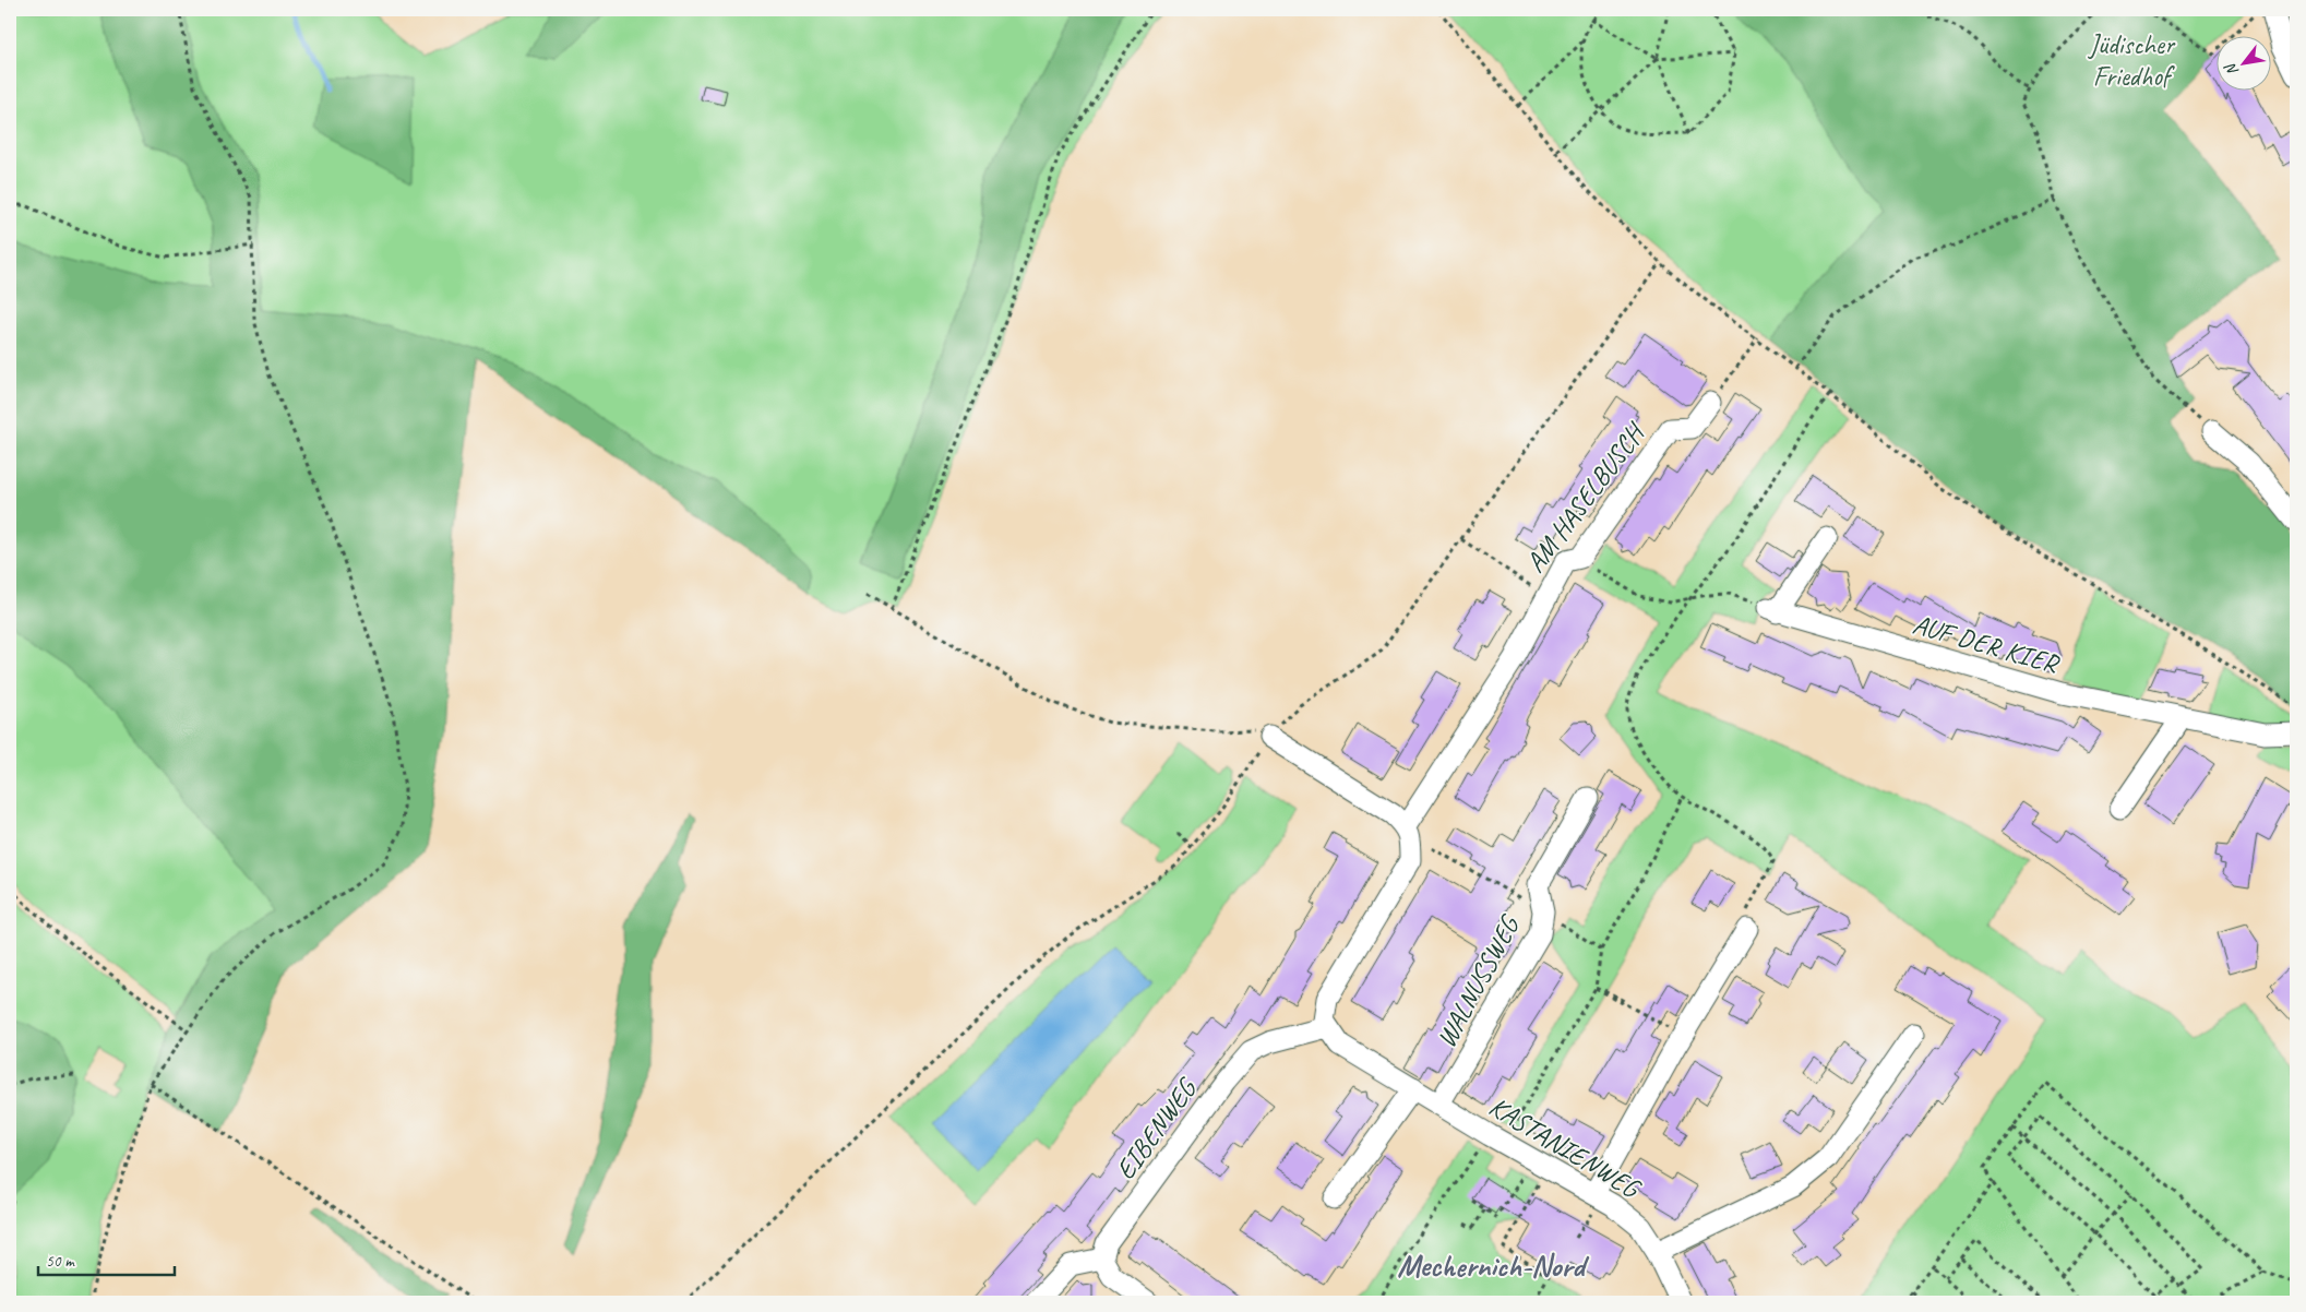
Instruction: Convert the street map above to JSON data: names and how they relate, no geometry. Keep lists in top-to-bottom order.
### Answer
{
  "streets": {
    "street": [
      "AM HASELBUSCH",
      "AUF DER KIER",
      "WALNUSSWEG",
      "EIBENWEG",
      "KASTANIENWEG"
    ]
  },
  "crossings": [
    ["WALNUSSWEG", "KASTANIENWEG"],
    ["EIBENWEG", "KASTANIENWEG"]
  ],
  "districts": ["Mechernich-Nord"],
  "parks": ["Jüdischer Friedhof"],
  "scale_bar": "50 m",
  "north": "bottom left"
}
